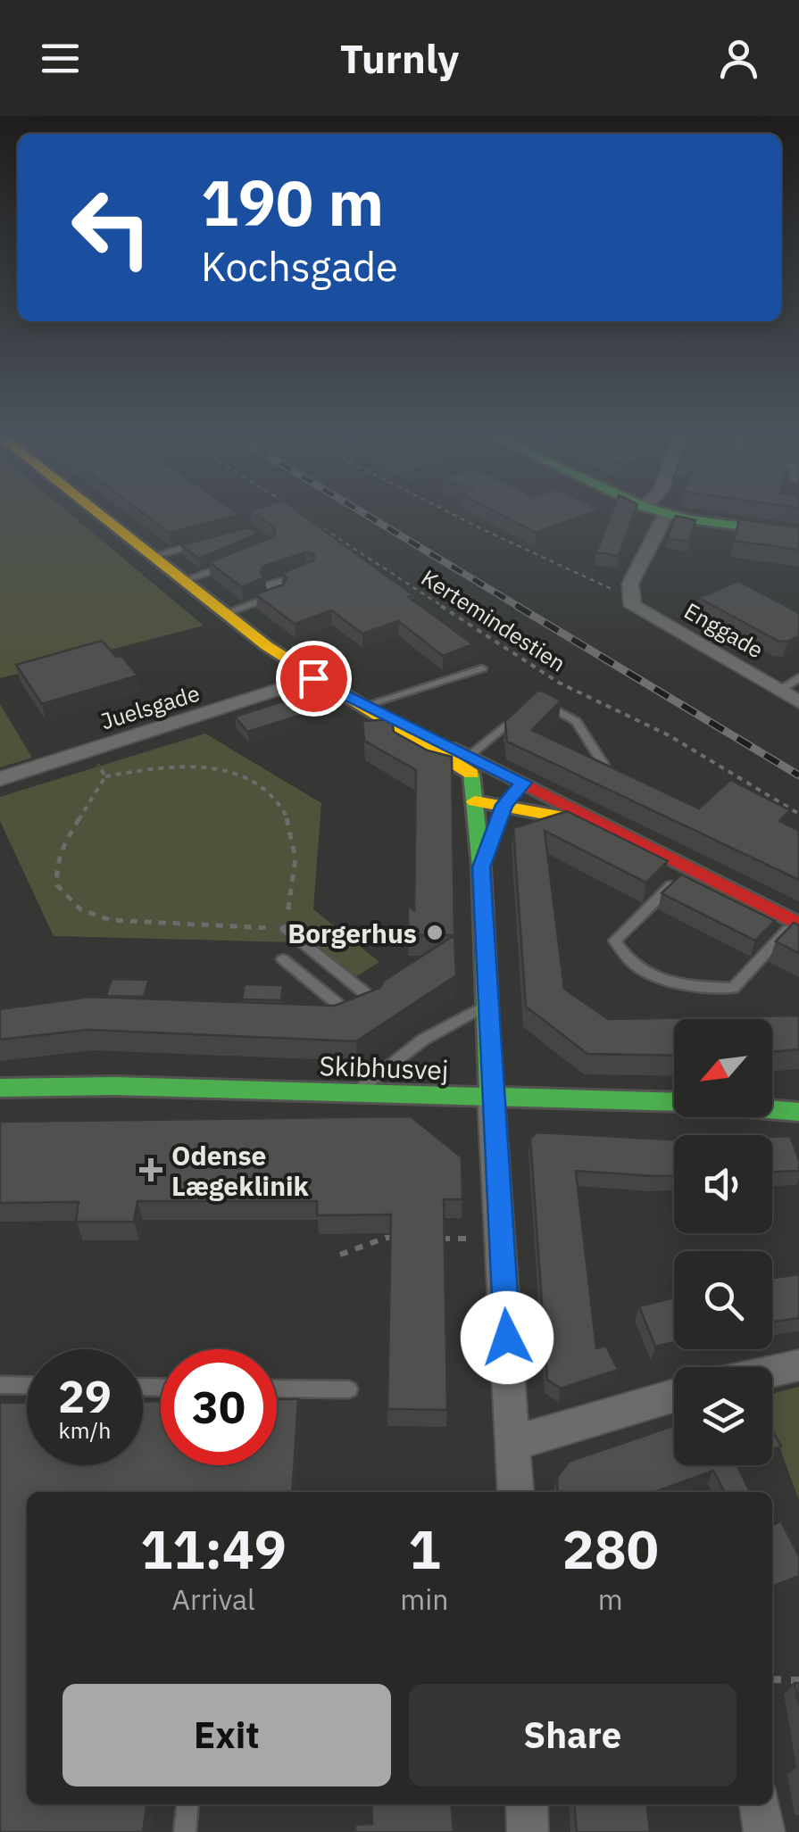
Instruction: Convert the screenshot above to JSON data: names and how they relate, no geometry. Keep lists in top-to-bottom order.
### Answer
{
  "streets": {
    "main road": ["Skibhusvej"],
    "street": ["Enggade", "Juelsgade"],
    "path": ["Kertemindestien"]
  },
  "places": {
    "other": ["Borgerhus"],
    "health": ["Odense Lægeklinik"]
  },
  "north": "bottom left",
  "page": {
    "header": "Turnly",
    "turn": ["190 m", "Kochsgade"],
    "speed": "29 km/h",
    "limit": "30",
    "eta": [
      "11:49",
      "Arrival",
      "1",
      "min",
      "280",
      "m"
    ],
    "buttons": ["Exit", "Share"]
  }
}
